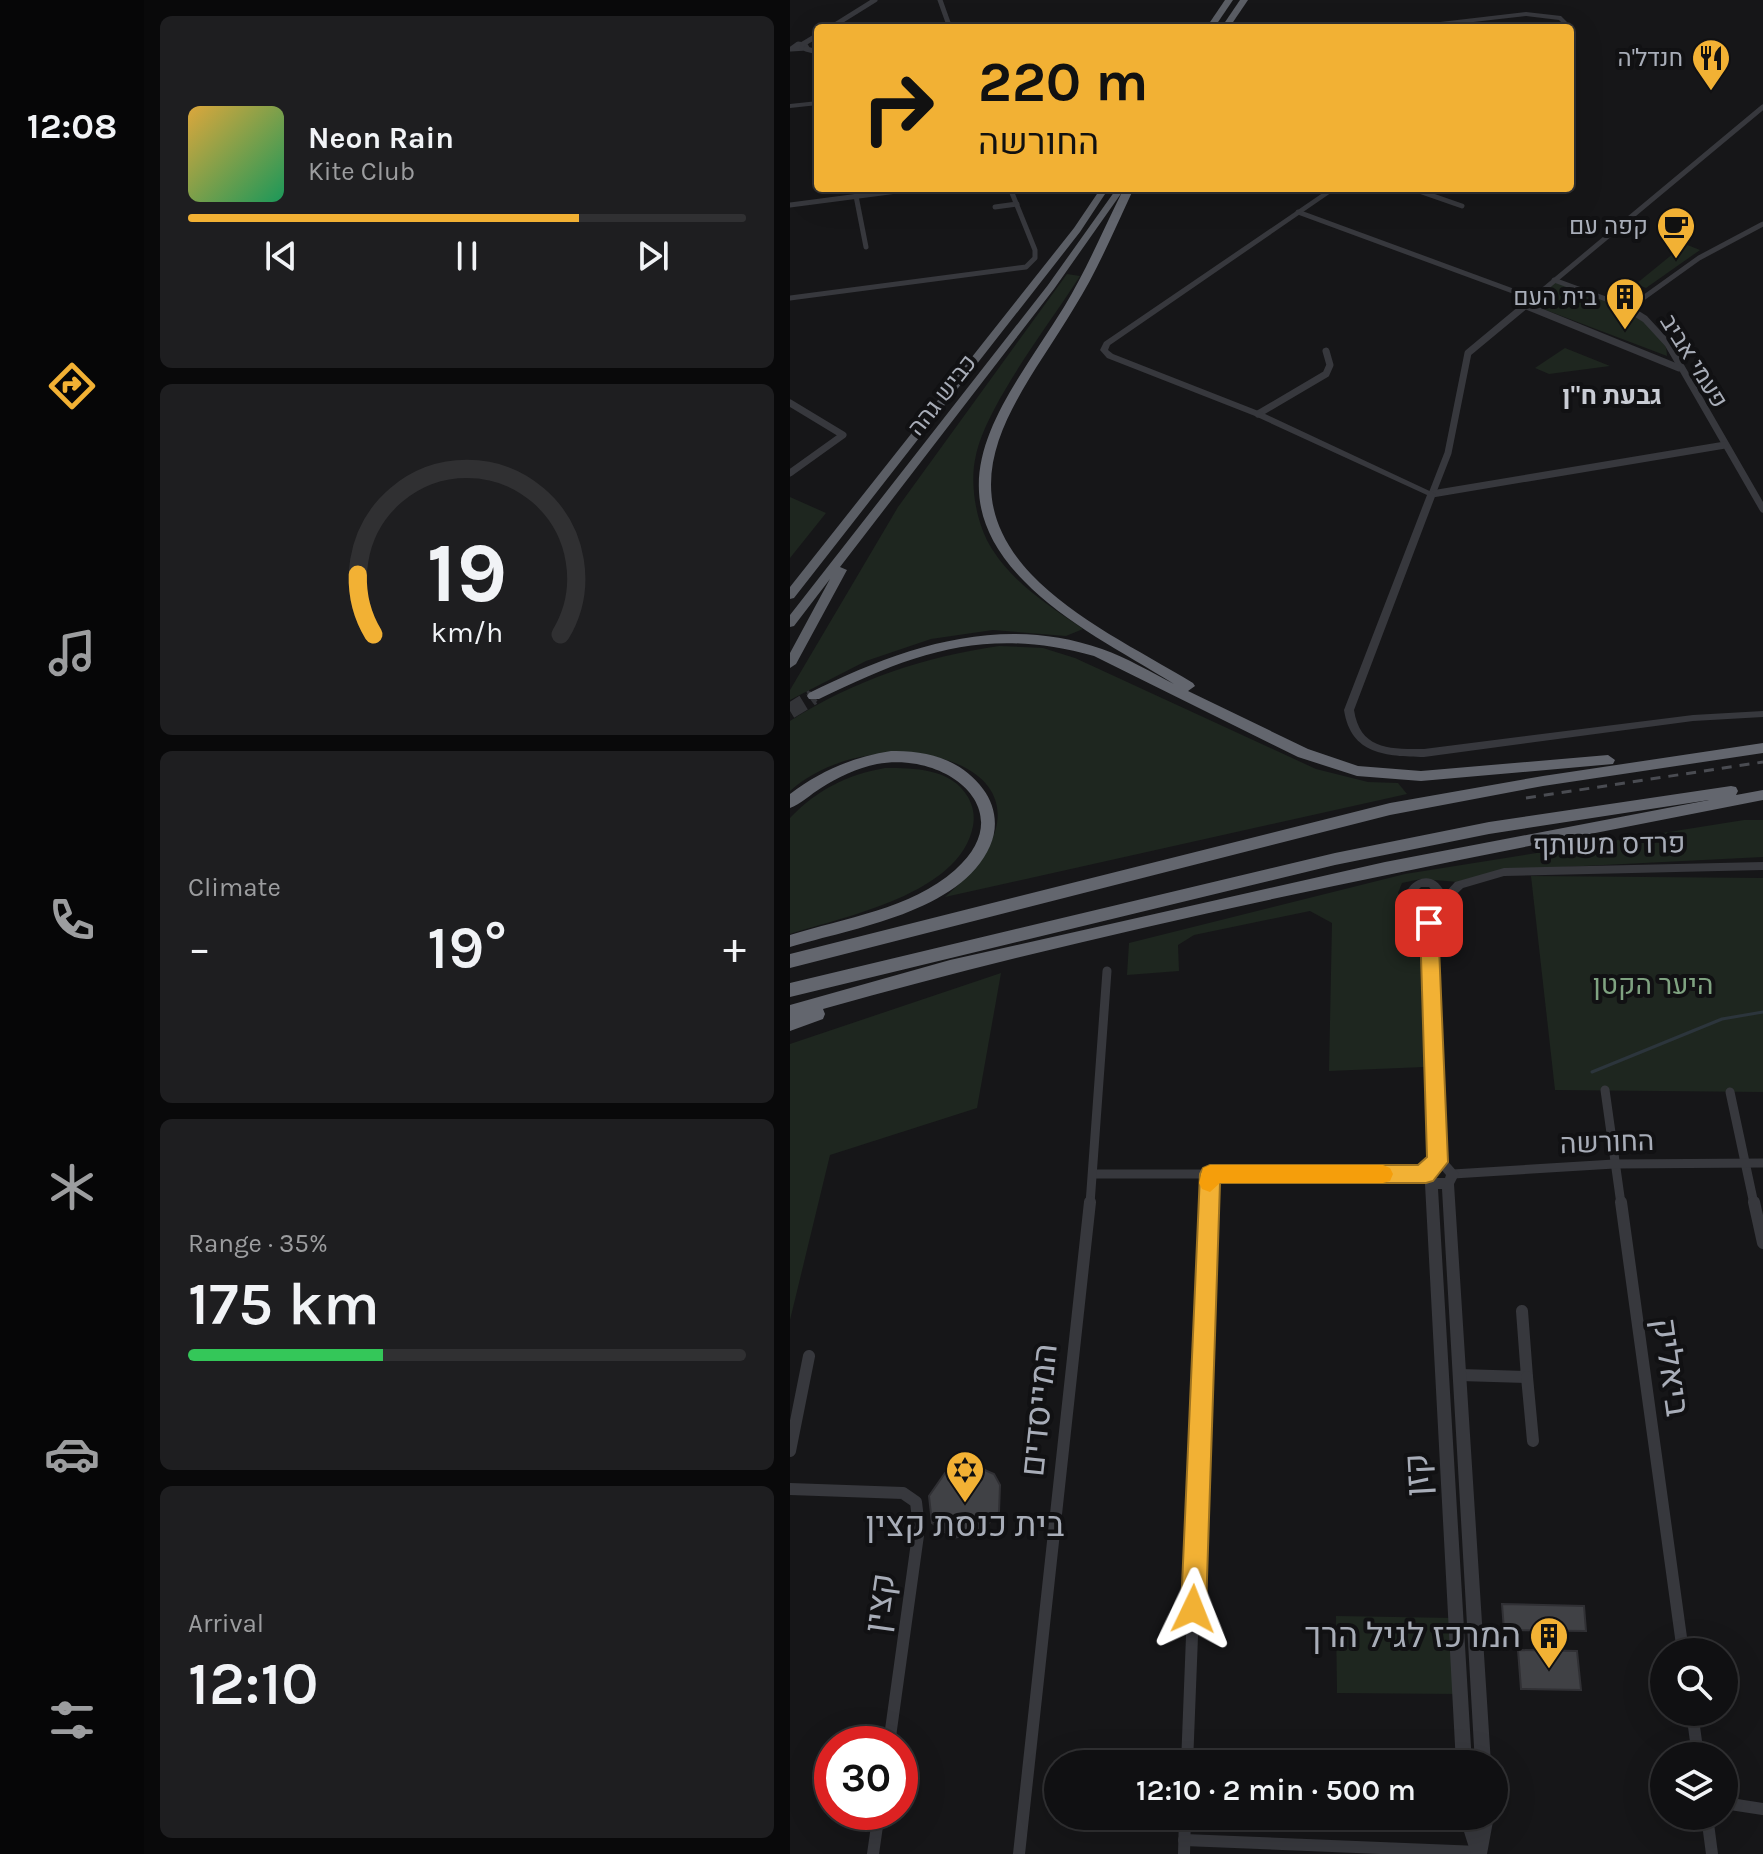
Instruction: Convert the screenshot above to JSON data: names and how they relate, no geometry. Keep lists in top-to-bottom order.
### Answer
{
  "streets": {
    "highway": ["כביש גהה"],
    "street": [
      "פעמי אביב",
      "פרדס משותף",
      "החורשה",
      "ביאליק",
      "המייסדים",
      "קזן",
      "קצין"
    ]
  },
  "crossings": [
    ["החורשה", "ביאליק"],
    ["החורשה", "קזן"]
  ],
  "districts": ["גבעת ח\"ן"],
  "parks": ["היער הקטן"],
  "places": {
    "restaurant": ["חנדל'ה"],
    "cafe": ["קפה עם"],
    "building": ["בית העם", "המרכז לגיל הרך"],
    "synagogue": ["בית כנסת קצין"]
  },
  "page": {
    "tabs": "12:08",
    "turn": ["220 m", "החורשה"],
    "song": ["Neon Rain", "Kite Club"],
    "tile": [
      "Climate",
      ["Range · 35%", "175 km"],
      ["Arrival", "12:10"]
    ],
    "heat": ["−", "19°", "+"],
    "limit": "30",
    "trip": "12:10 · 2 min · 500 m",
    "gauge": ["19", "km/h"]
  }
}
